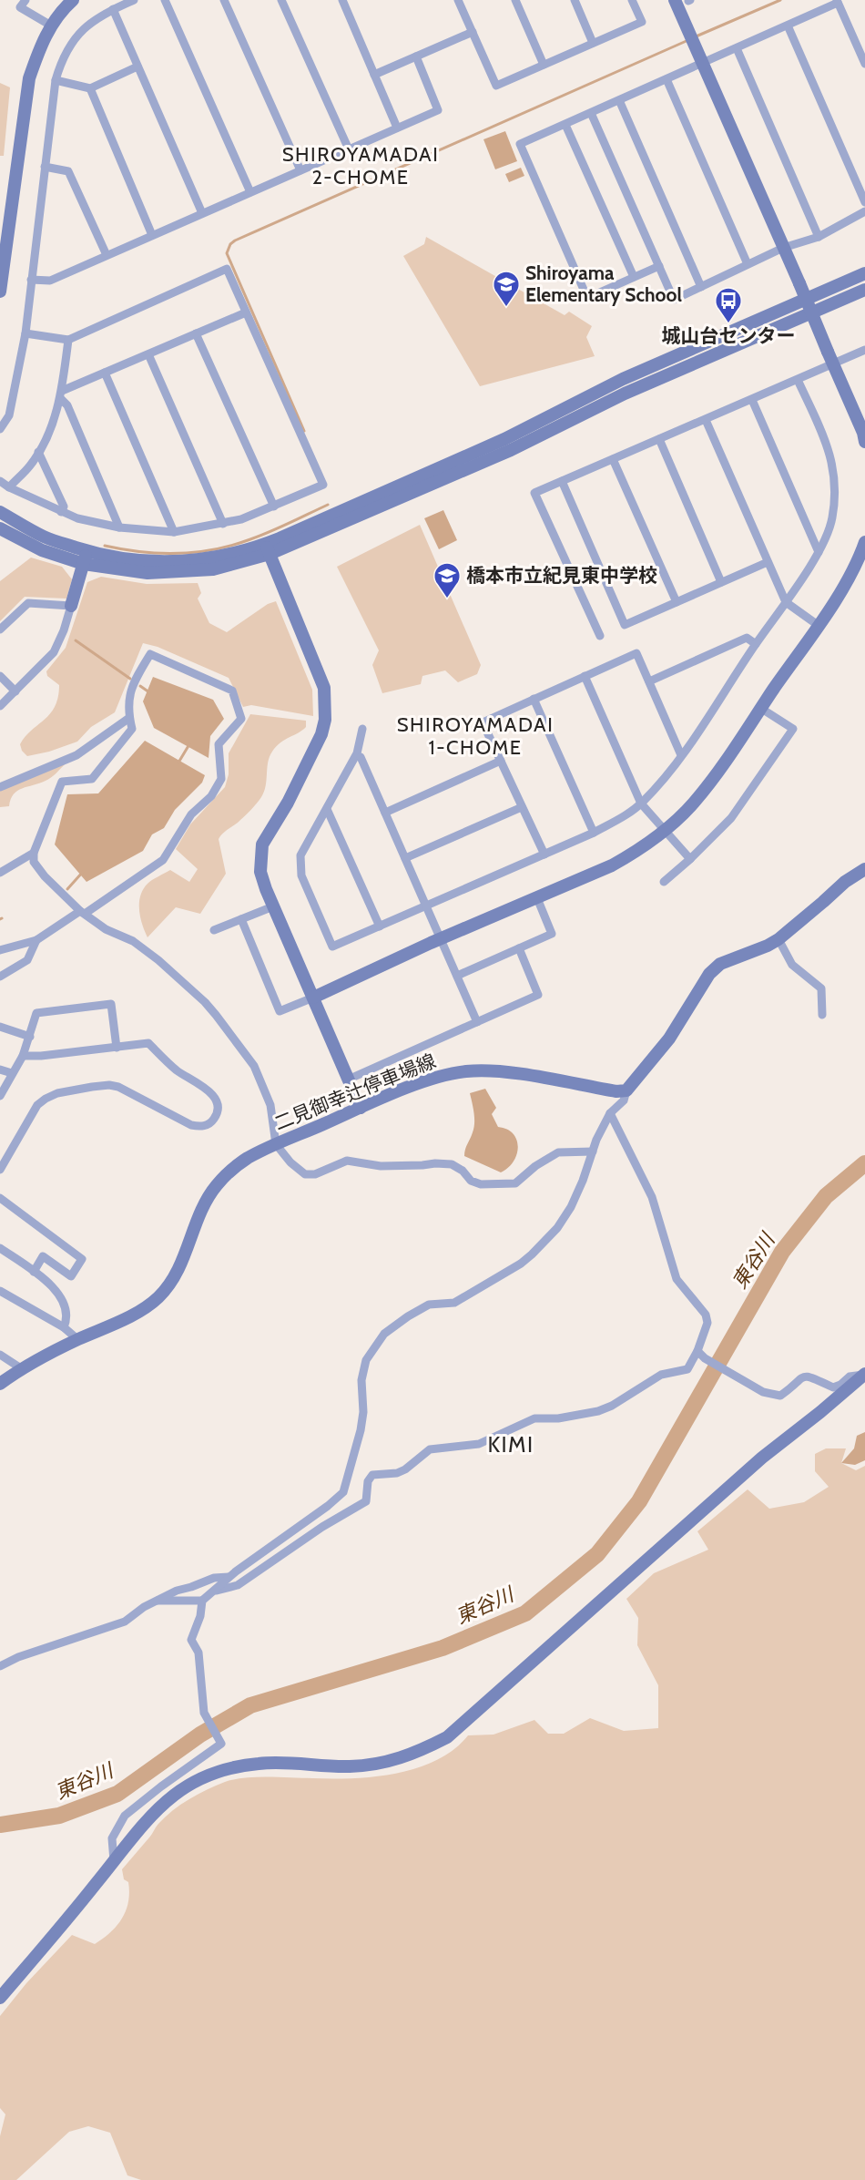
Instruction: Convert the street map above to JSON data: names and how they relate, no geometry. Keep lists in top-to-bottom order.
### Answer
{
  "streets": {
    "street": ["二見御幸辻停車場線"]
  },
  "districts": ["SHIROYAMADAI 2-CHOME", "SHIROYAMADAI 1-CHOME", "KIMI"],
  "water": ["東谷川"],
  "places": {
    "school or university": ["Shiroyama Elementary School", "橋本市立紀見東中学校"],
    "bus stop": ["城山台センター"]
  }
}
